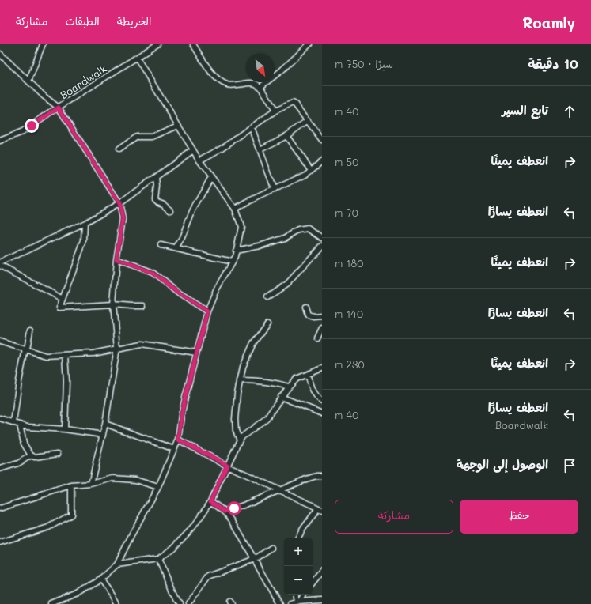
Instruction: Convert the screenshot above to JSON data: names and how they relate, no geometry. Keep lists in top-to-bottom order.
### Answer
{
  "streets": {
    "street": ["Boardwalk"]
  },
  "north": "bottom right",
  "page": {
    "header": "Roamly",
    "nav": ["الخريطة", "الطبقات", "مشاركة"],
    "heading": ["10 دقيقة", "سيرًا · 750 m"],
    "list": [
      ["تابع السير", "40 m"],
      ["انعطف يمينًا", "50 m"],
      ["انعطف يسارًا", "70 m"],
      ["انعطف يمينًا", "180 m"],
      ["انعطف يسارًا", "140 m"],
      ["انعطف يمينًا", "230 m"],
      ["انعطف يسارًا", "Boardwalk", "40 m"],
      "الوصول إلى الوجهة"
    ],
    "buttons": ["حفظ", "مشاركة"],
    "map_buttons": ["+", "−"]
  }
}
